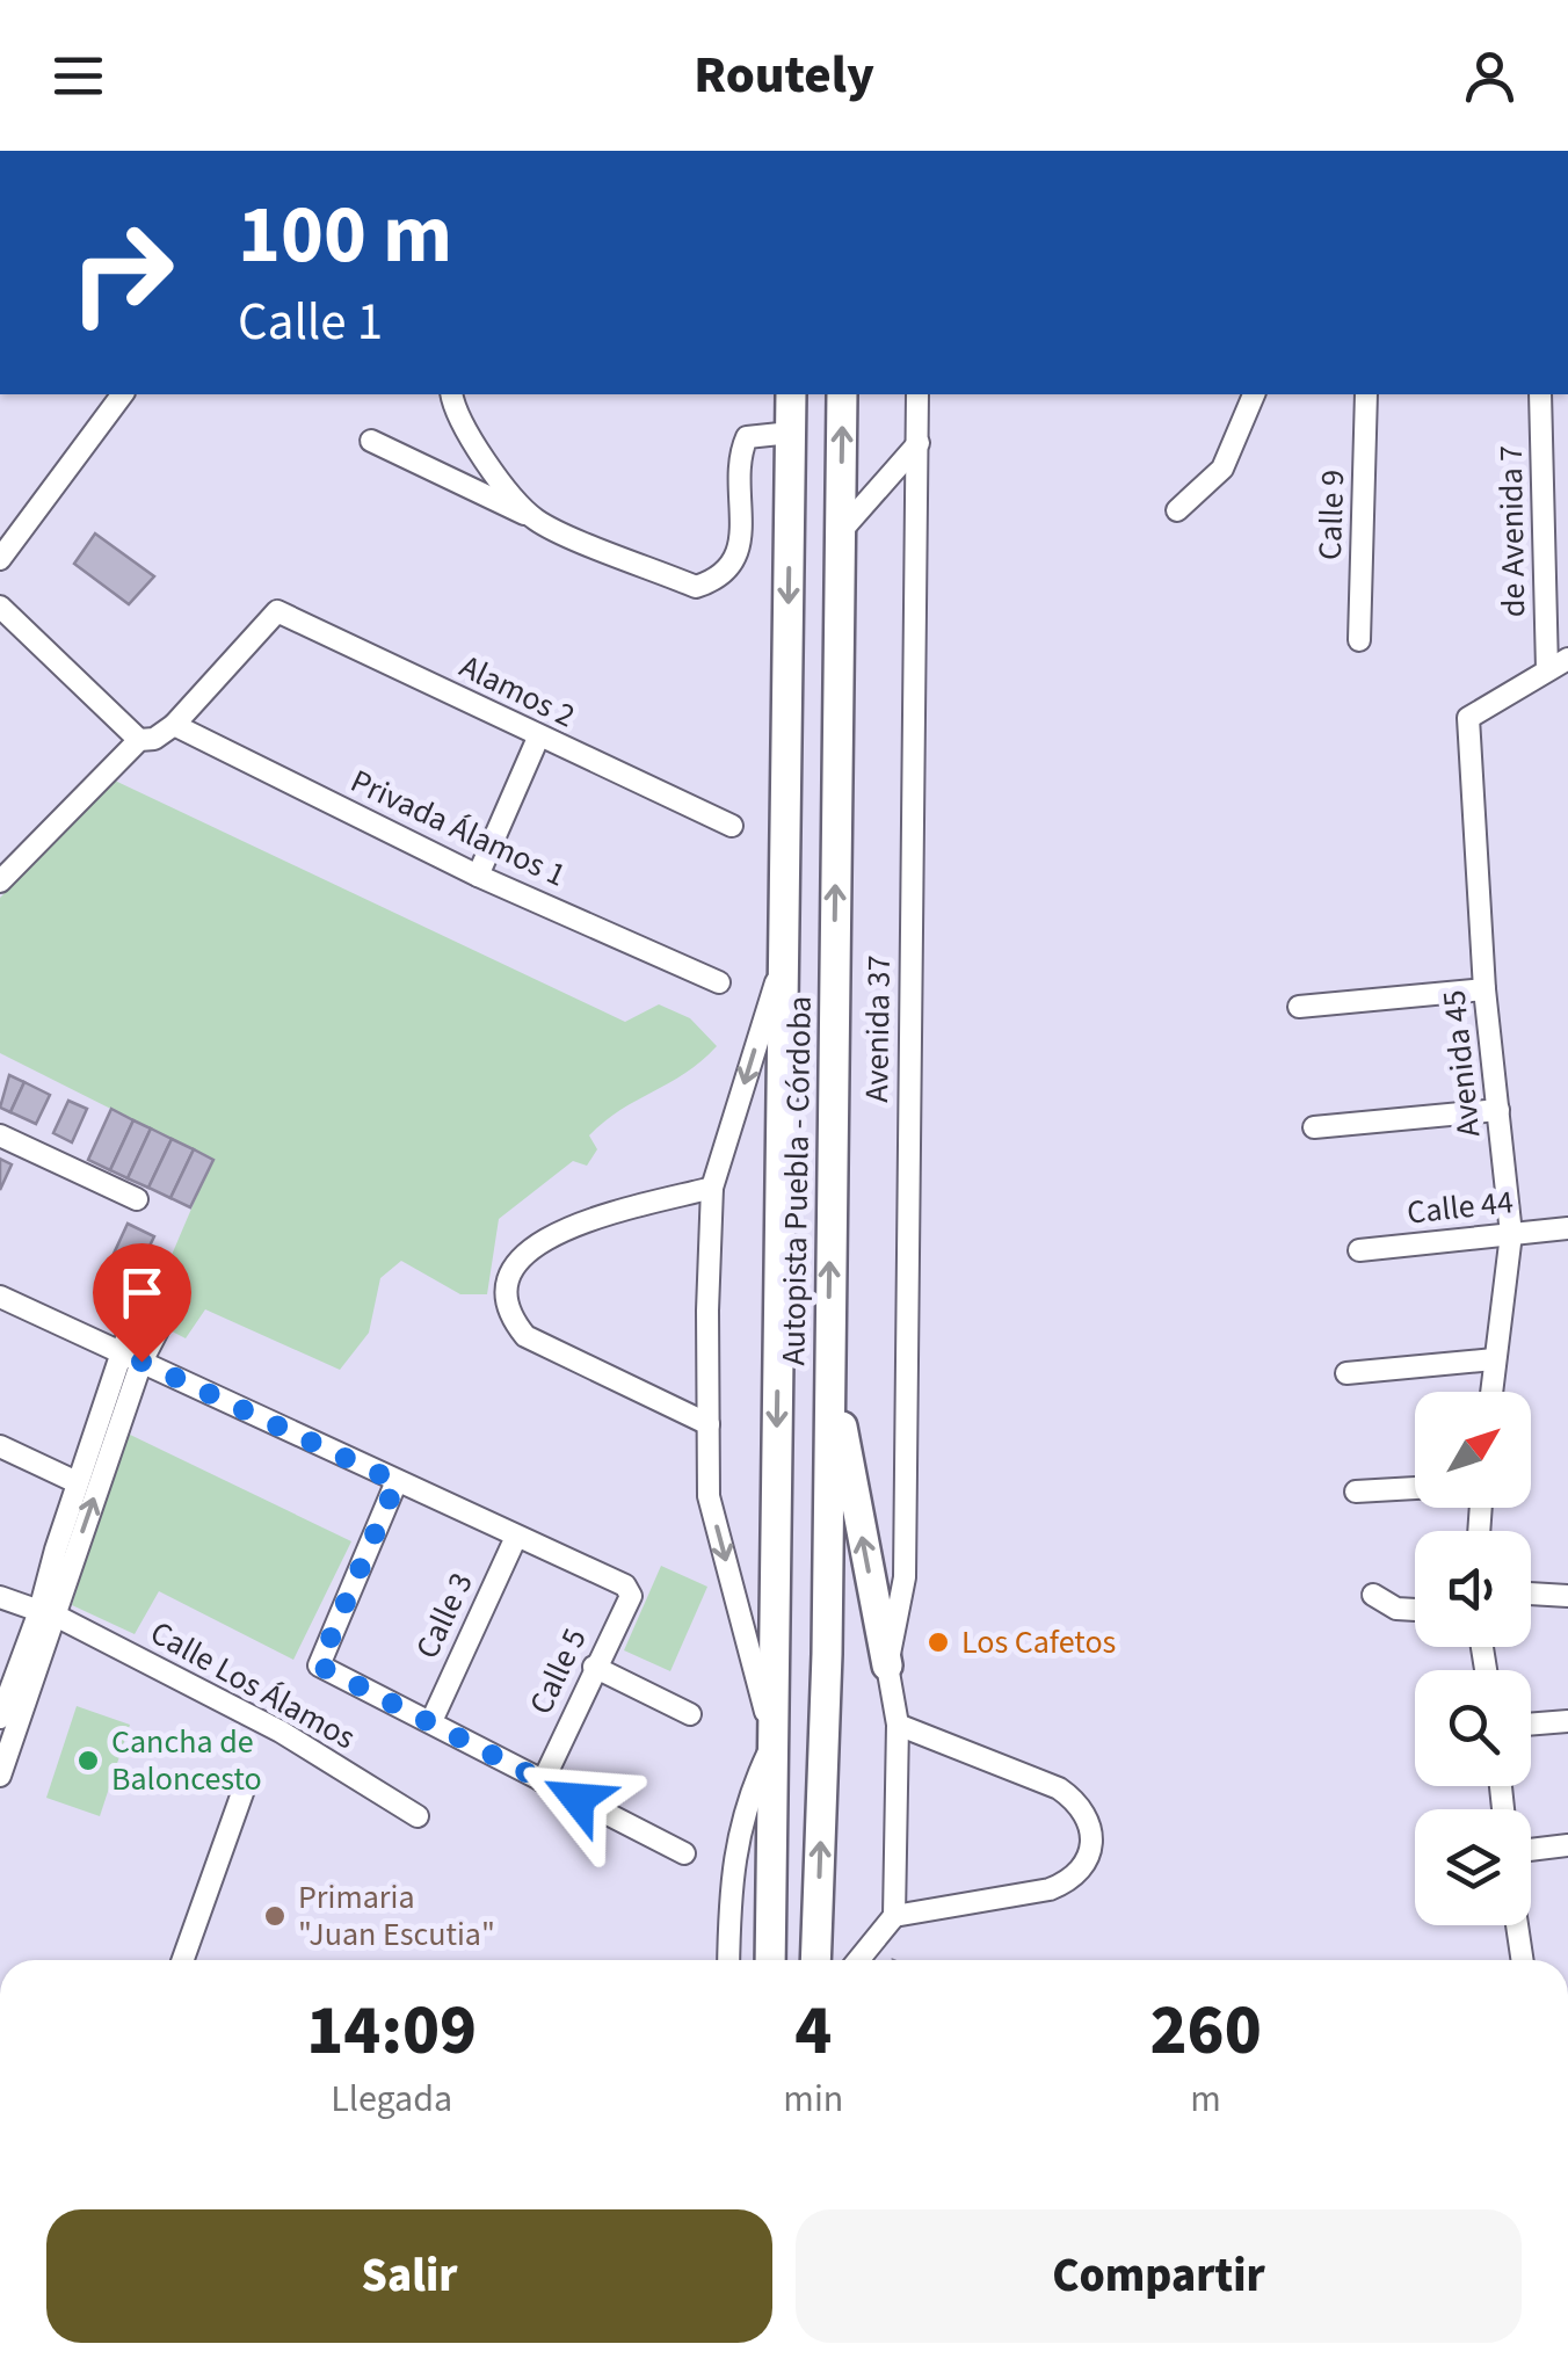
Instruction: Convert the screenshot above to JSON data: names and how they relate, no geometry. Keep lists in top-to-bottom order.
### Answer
{
  "streets": {
    "highway": ["Autopista Puebla - Córdoba"],
    "street": [
      "Calle 9",
      "de Avenida 7",
      "Alamos 2",
      "Privada Álamos 1",
      "Avenida 37",
      "Avenida 45",
      "Calle 44",
      "Calle 3",
      "Calle 5",
      "Calle Los Álamos"
    ]
  },
  "crossings": [
    ["de Avenida 7", "Avenida 45"],
    ["Alamos 2", "Privada Álamos 1"],
    ["Avenida 45", "Calle 44"],
    ["Calle 3", "Calle 5"]
  ],
  "places": ["Los Cafetos", "Cancha de Baloncesto", "Primaria \"Juan Escutia\""],
  "north": "top right",
  "page": {
    "header": "Routely",
    "turn": ["100 m", "Calle 1"],
    "eta": [
      "14:09",
      "Llegada",
      "4",
      "min",
      "260",
      "m"
    ],
    "buttons": ["Salir", "Compartir"]
  }
}
